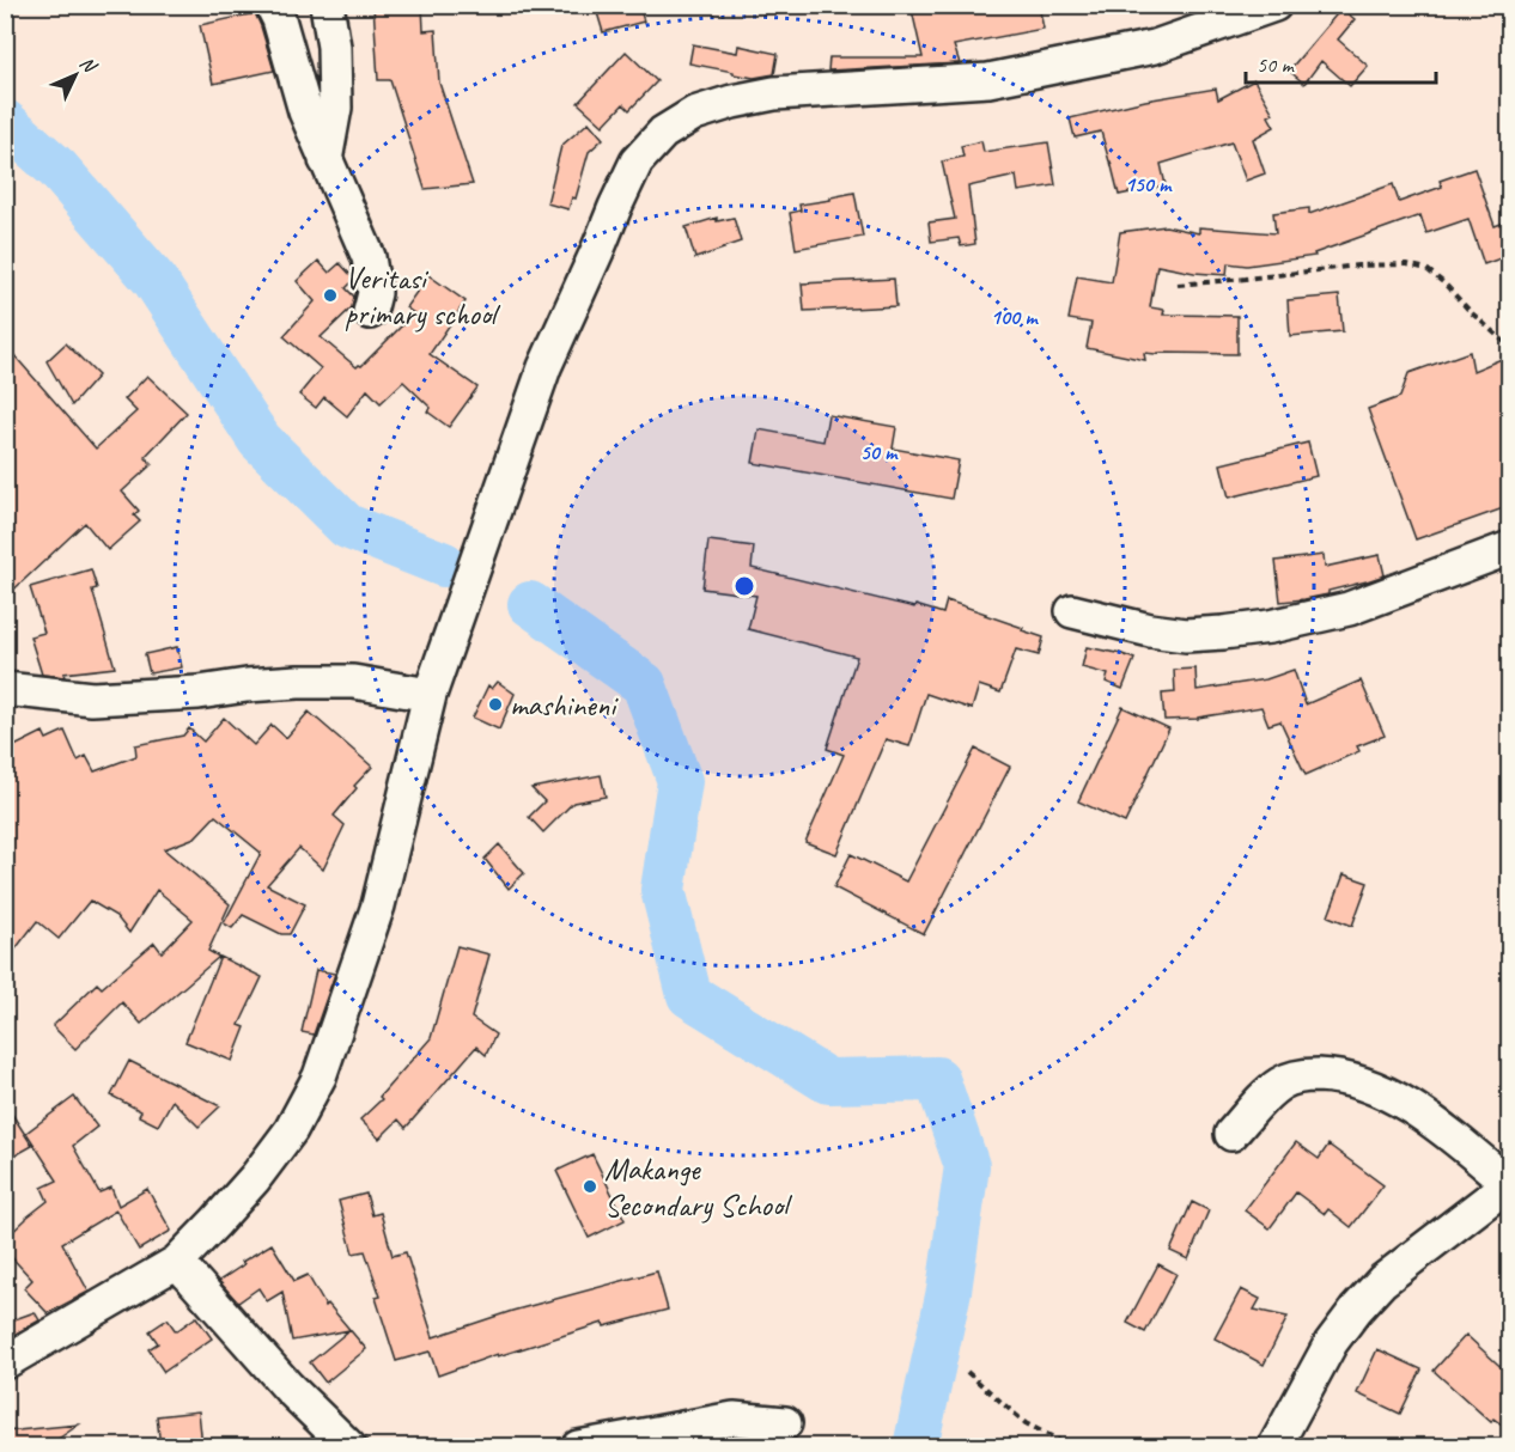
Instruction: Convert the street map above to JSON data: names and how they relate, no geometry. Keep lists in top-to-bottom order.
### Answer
{
  "places": ["Veritasi primary school", "mashineni", "Makange Secondary School"],
  "scale_bar": "50 m",
  "north": "top right",
  "rings": ["150 m", "100 m", "50 m"]
}
